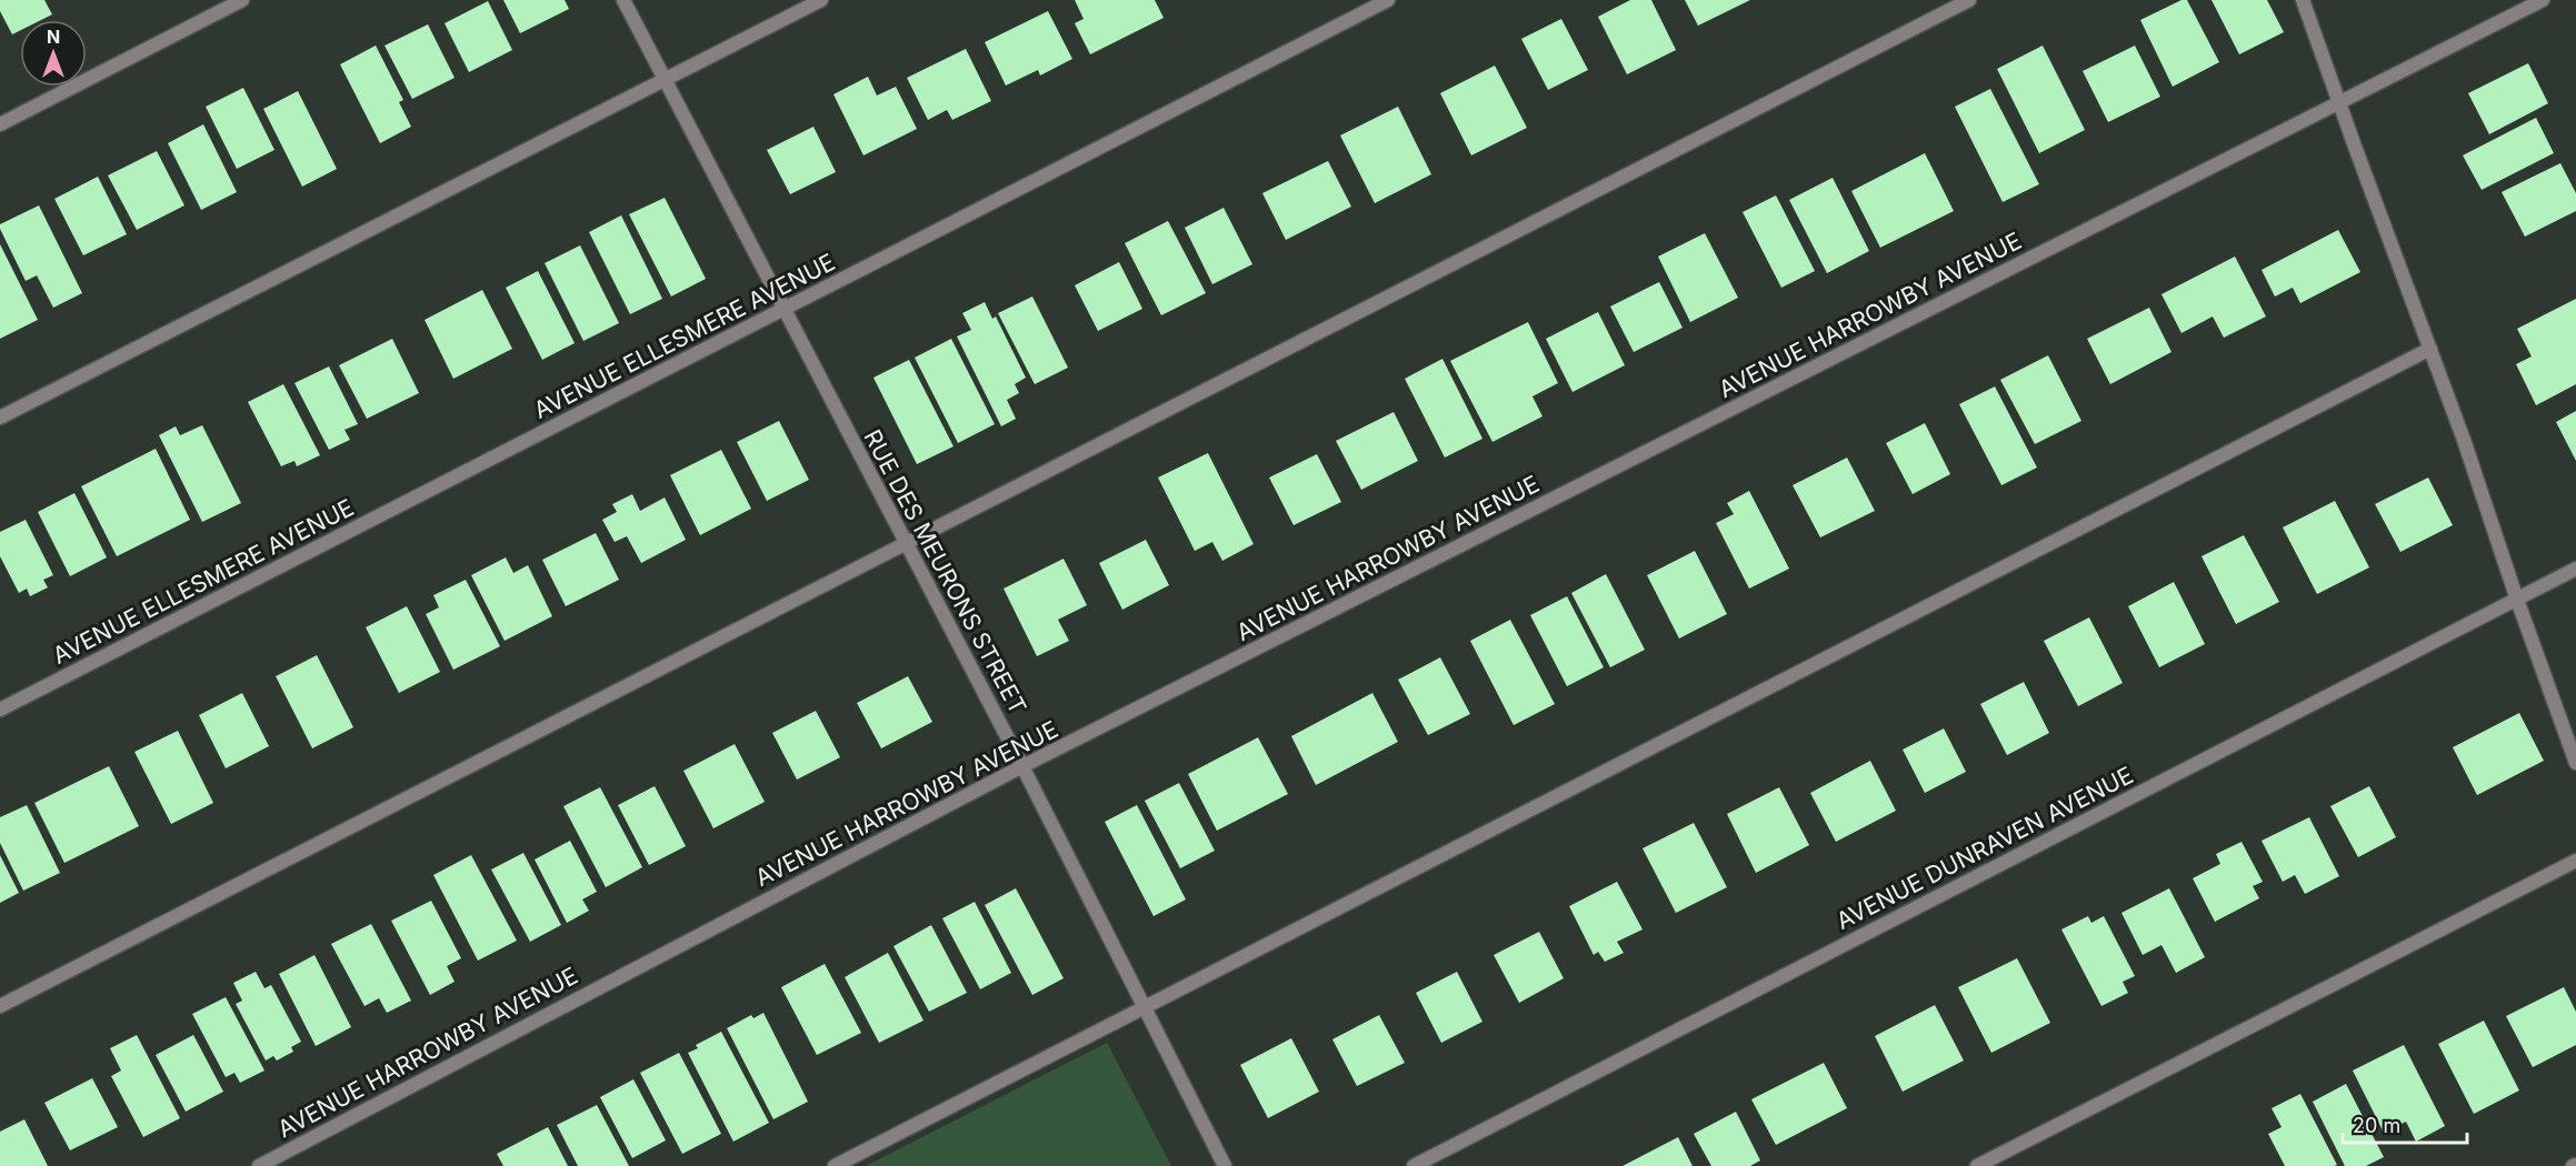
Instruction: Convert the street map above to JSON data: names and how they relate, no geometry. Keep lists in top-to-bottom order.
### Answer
{
  "streets": {
    "street": [
      "AVENUE HARROWBY AVENUE",
      "AVENUE ELLESMERE AVENUE",
      "RUE DES MEURONS STREET",
      "AVENUE DUNRAVEN AVENUE"
    ]
  },
  "crossings": [
    ["AVENUE HARROWBY AVENUE", "RUE DES MEURONS STREET"],
    ["AVENUE ELLESMERE AVENUE", "RUE DES MEURONS STREET"]
  ],
  "scale_bar": "20 m",
  "north": "top"
}
